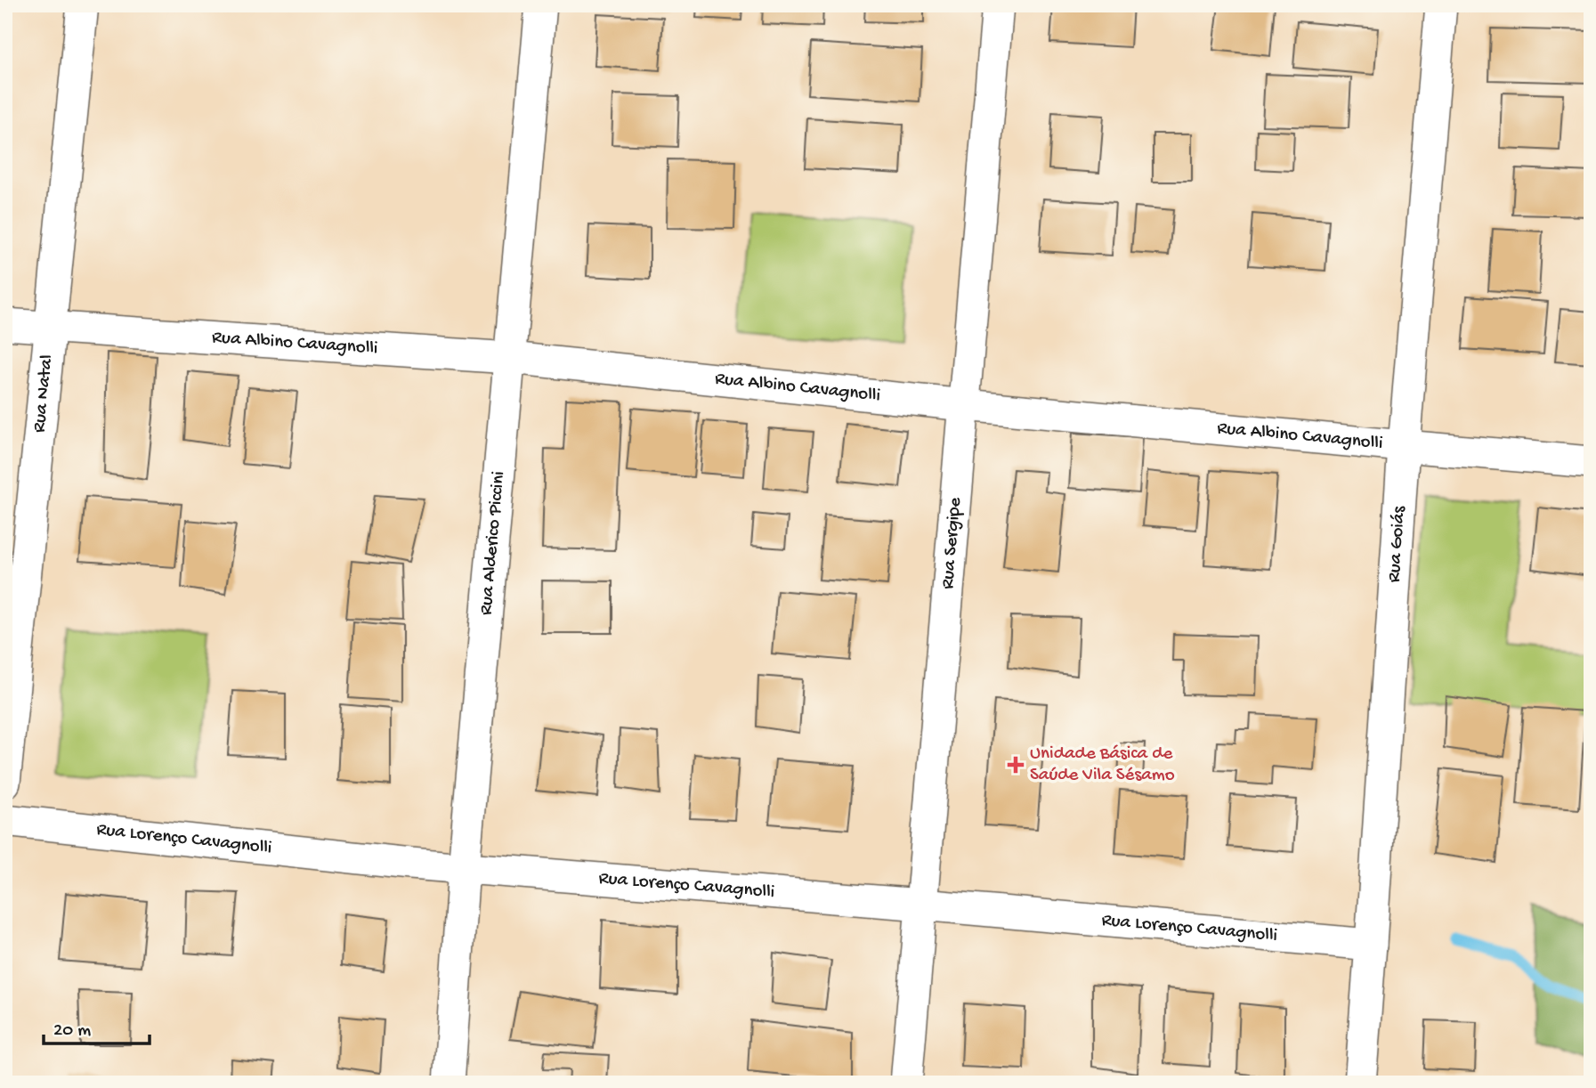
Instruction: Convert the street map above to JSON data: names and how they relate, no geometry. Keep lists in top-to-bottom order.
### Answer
{
  "streets": {
    "street": [
      "Rua Albino Cavagnolli",
      "Rua Natal",
      "Rua Alderico Piccini",
      "Rua Sergipe",
      "Rua Goiás",
      "Rua Lorenço Cavagnolli"
    ]
  },
  "crossings": [
    ["Rua Albino Cavagnolli", "Rua Natal"],
    ["Rua Albino Cavagnolli", "Rua Alderico Piccini"],
    ["Rua Albino Cavagnolli", "Rua Sergipe"],
    ["Rua Albino Cavagnolli", "Rua Goiás"],
    ["Rua Alderico Piccini", "Rua Lorenço Cavagnolli"],
    ["Rua Sergipe", "Rua Lorenço Cavagnolli"],
    ["Rua Goiás", "Rua Lorenço Cavagnolli"]
  ],
  "places": {
    "health": ["Unidade Básica de Saúde Vila Sésamo"]
  },
  "scale_bar": "20 m"
}
